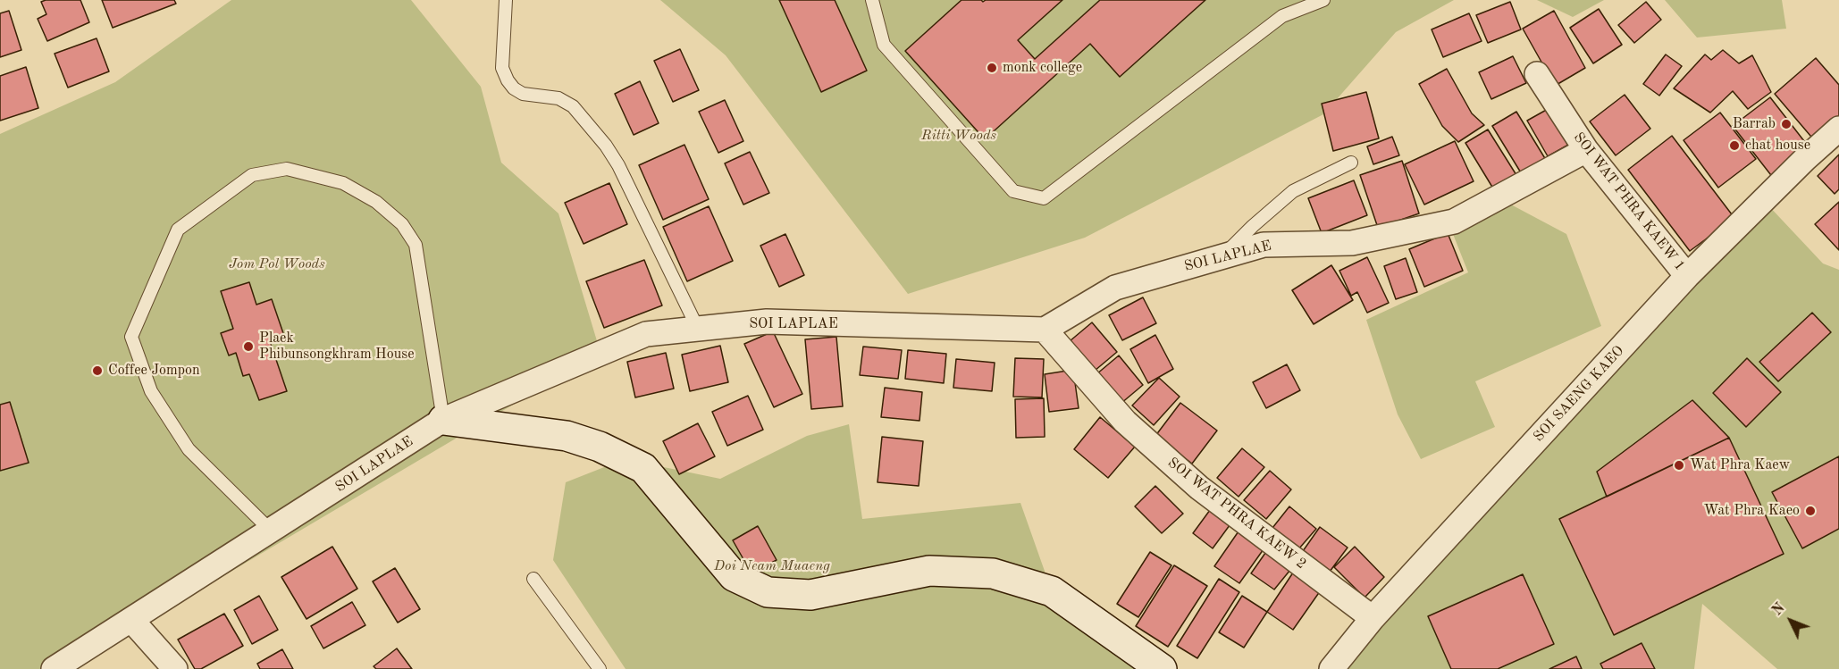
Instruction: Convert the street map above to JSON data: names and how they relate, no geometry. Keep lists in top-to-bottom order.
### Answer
{
  "streets": {
    "street": [
      "SOI WAT PHRA KAEW 1",
      "SOI LAPLAE",
      "SOI SAENG KAEO",
      "SOI WAT PHRA KAEW 2"
    ]
  },
  "crossings": [
    ["SOI WAT PHRA KAEW 1", "SOI LAPLAE"],
    ["SOI WAT PHRA KAEW 1", "SOI SAENG KAEO"],
    ["SOI LAPLAE", "SOI WAT PHRA KAEW 2"],
    ["SOI SAENG KAEO", "SOI WAT PHRA KAEW 2"]
  ],
  "parks": ["Ritti Woods", "Jom Pol Woods", "Doi Neam Muaeng"],
  "places": [
    "monk college",
    "Barrab",
    "chat house",
    "Plaek Phibunsongkhram House",
    "Coffee Jompon",
    "Wat Phra Kaew",
    "Wat Phra Kaeo"
  ],
  "north": "top left"
}
